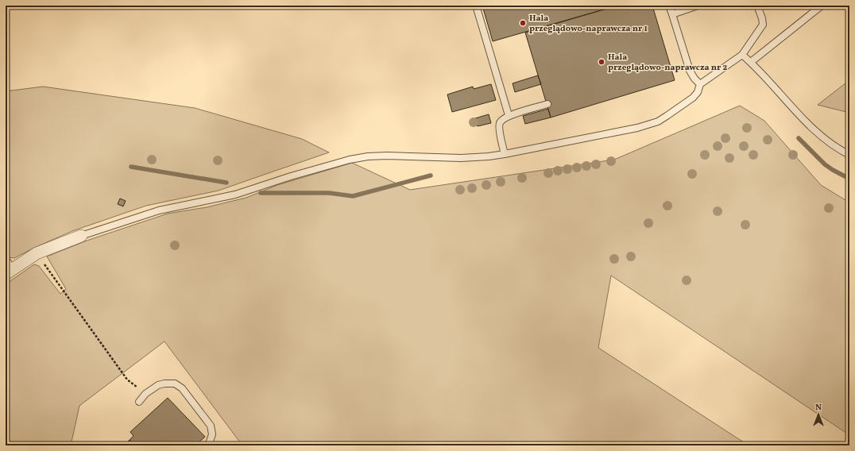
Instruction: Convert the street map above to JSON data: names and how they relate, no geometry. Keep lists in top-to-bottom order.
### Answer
{
  "places": ["Hala przeglądowo-naprawcza nr 1", "Hala przeglądowo-naprawcza nr 2"],
  "north": "top"
}
